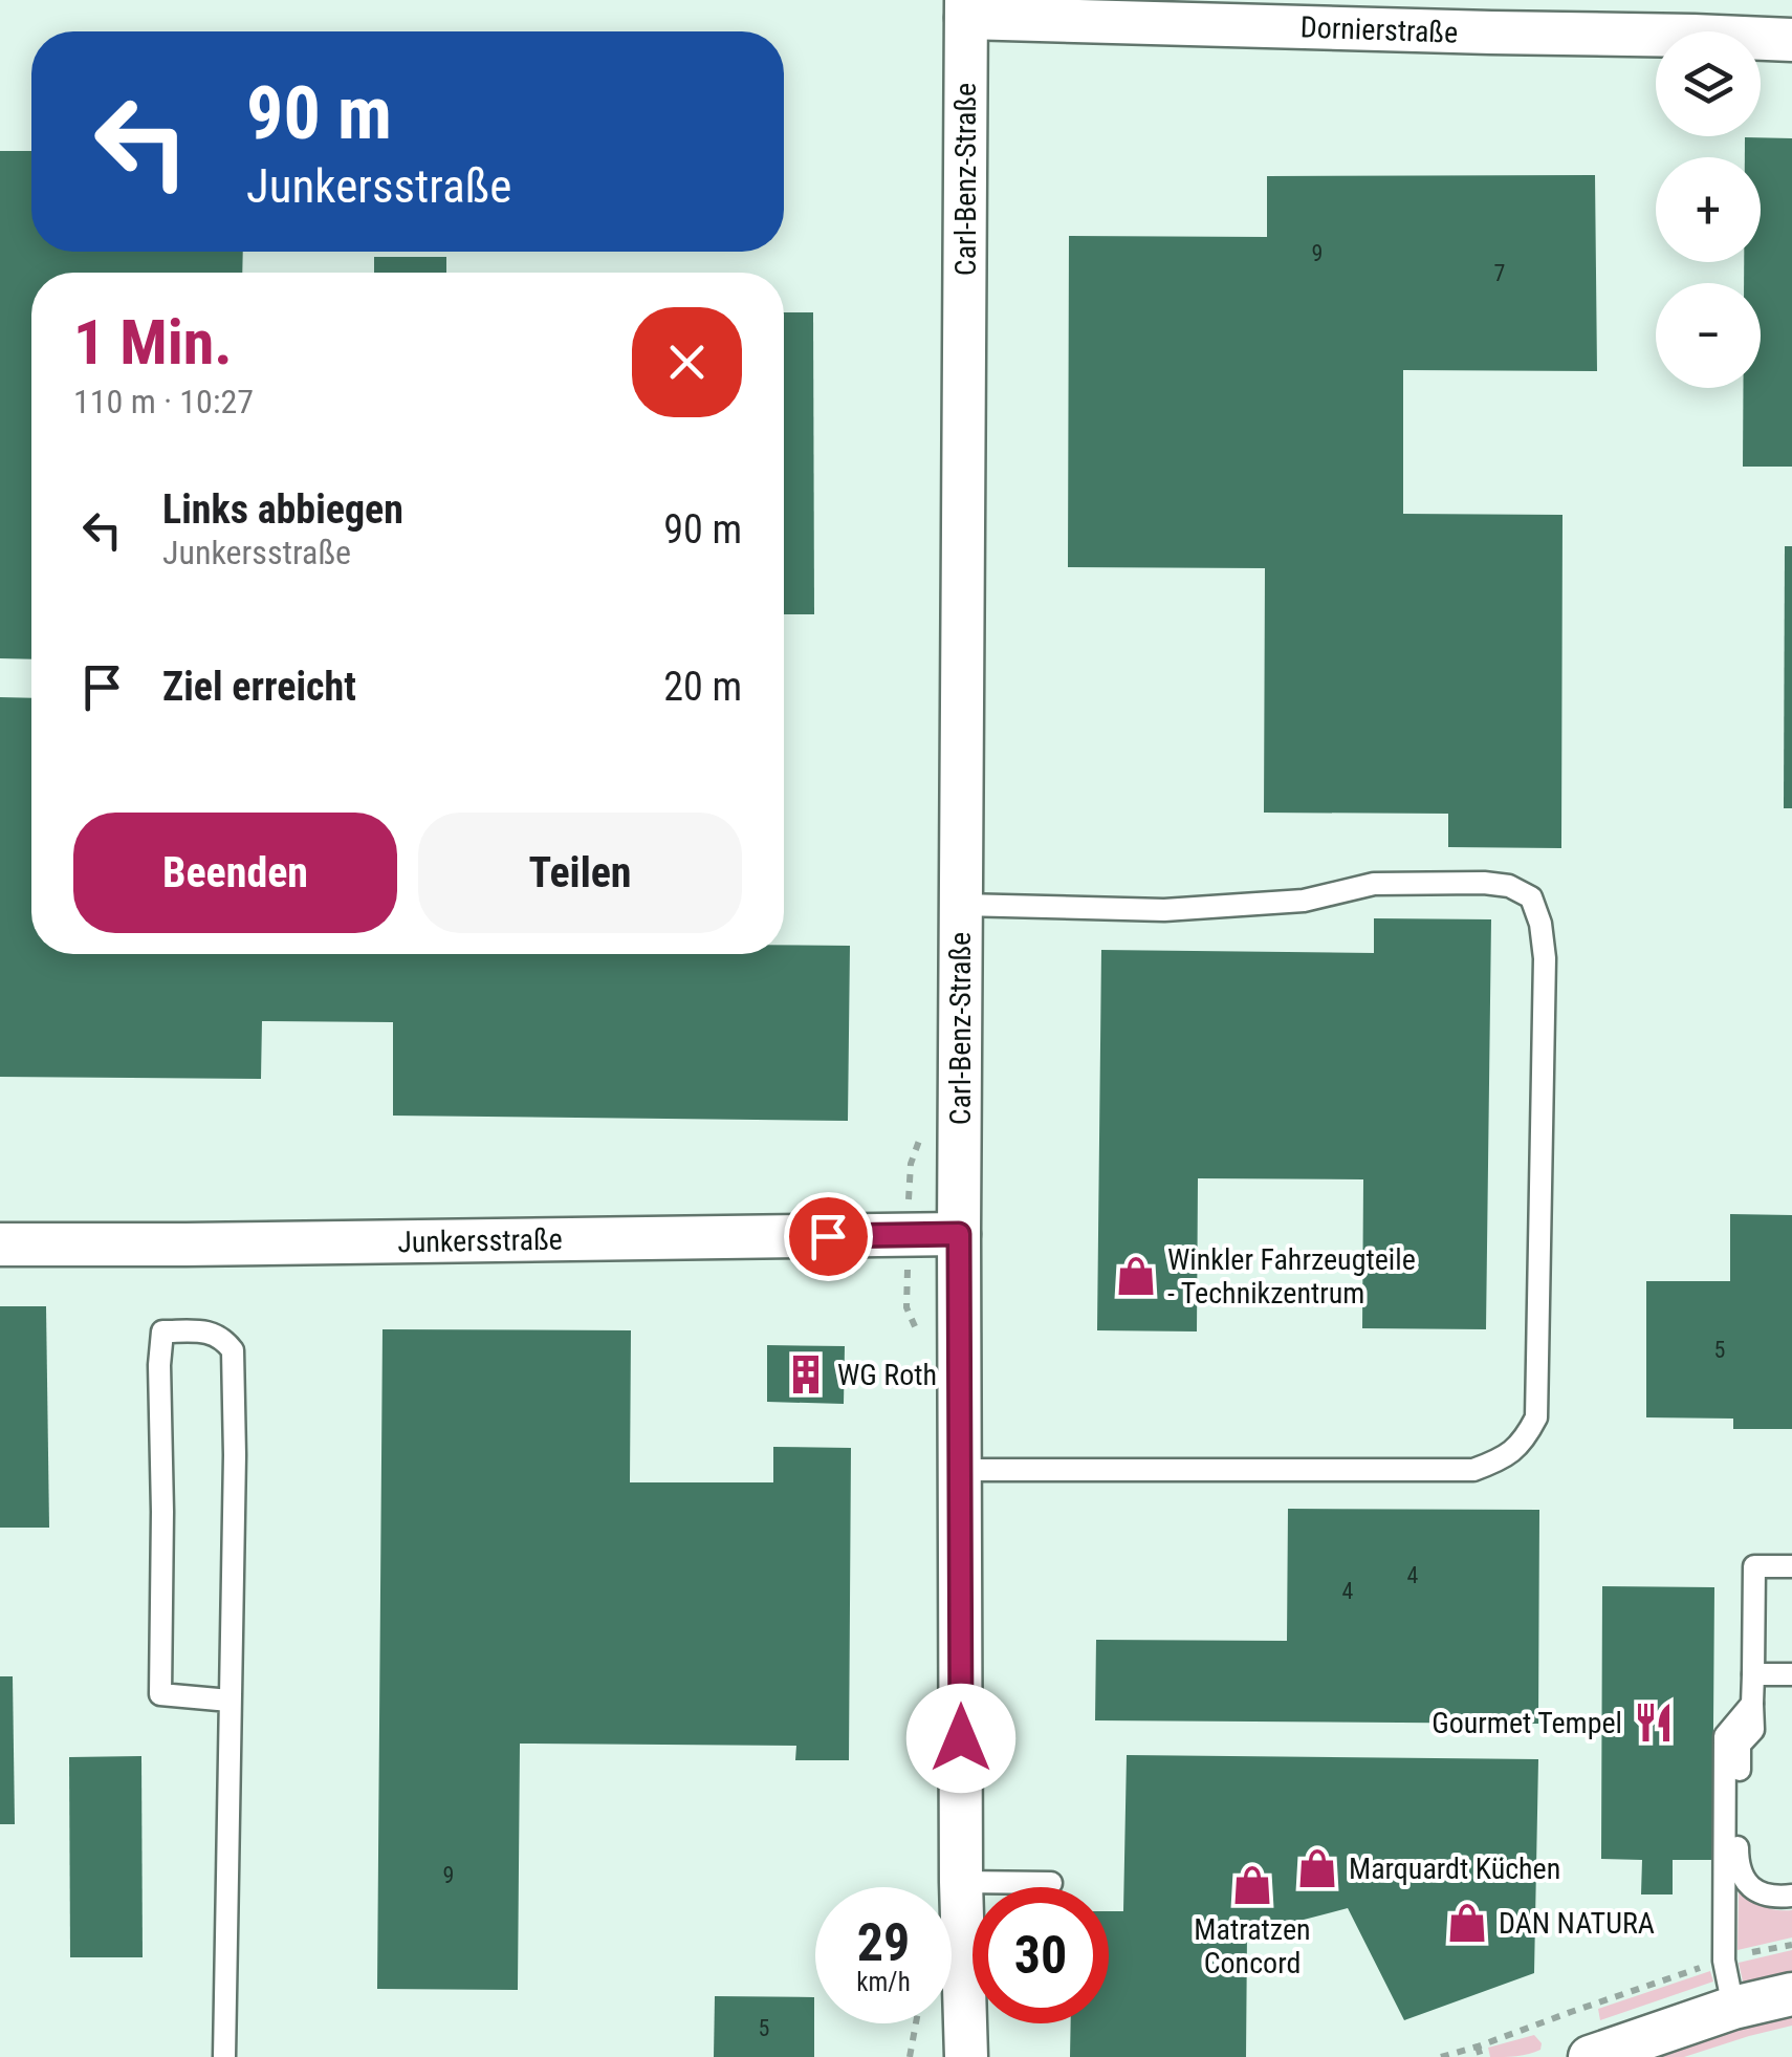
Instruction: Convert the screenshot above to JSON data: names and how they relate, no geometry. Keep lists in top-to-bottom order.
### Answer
{
  "streets": {
    "street": ["Dornierstraße", "Carl-Benz-Straße", "Junkersstraße"]
  },
  "crossings": [
    ["Dornierstraße", "Carl-Benz-Straße"],
    ["Carl-Benz-Straße", "Junkersstraße"]
  ],
  "places": {
    "shop": [
      "Winkler Fahrzeugteile - Technikzentrum",
      "Marquardt Küchen",
      "Matratzen Concord",
      "DAN NATURA"
    ],
    "building": ["WG Roth"],
    "restaurant": ["Gourmet Tempel"]
  },
  "house_numbers": [
    "9",
    "7",
    "5",
    "4",
    "4",
    "9",
    "5"
  ],
  "page": {
    "map_buttons": ["+", "−"],
    "turn": ["90 m", "Junkersstraße"],
    "heading": ["1 Min.", "110 m · 10:27"],
    "list": [
      {
        "name": "Links abbiegen",
        "note": "Junkersstraße",
        "value": "90 m"
      },
      {
        "name": "Ziel erreicht",
        "value": "20 m"
      }
    ],
    "buttons": ["Beenden", "Teilen"],
    "speed": "29 km/h",
    "limit": "30"
  }
}
